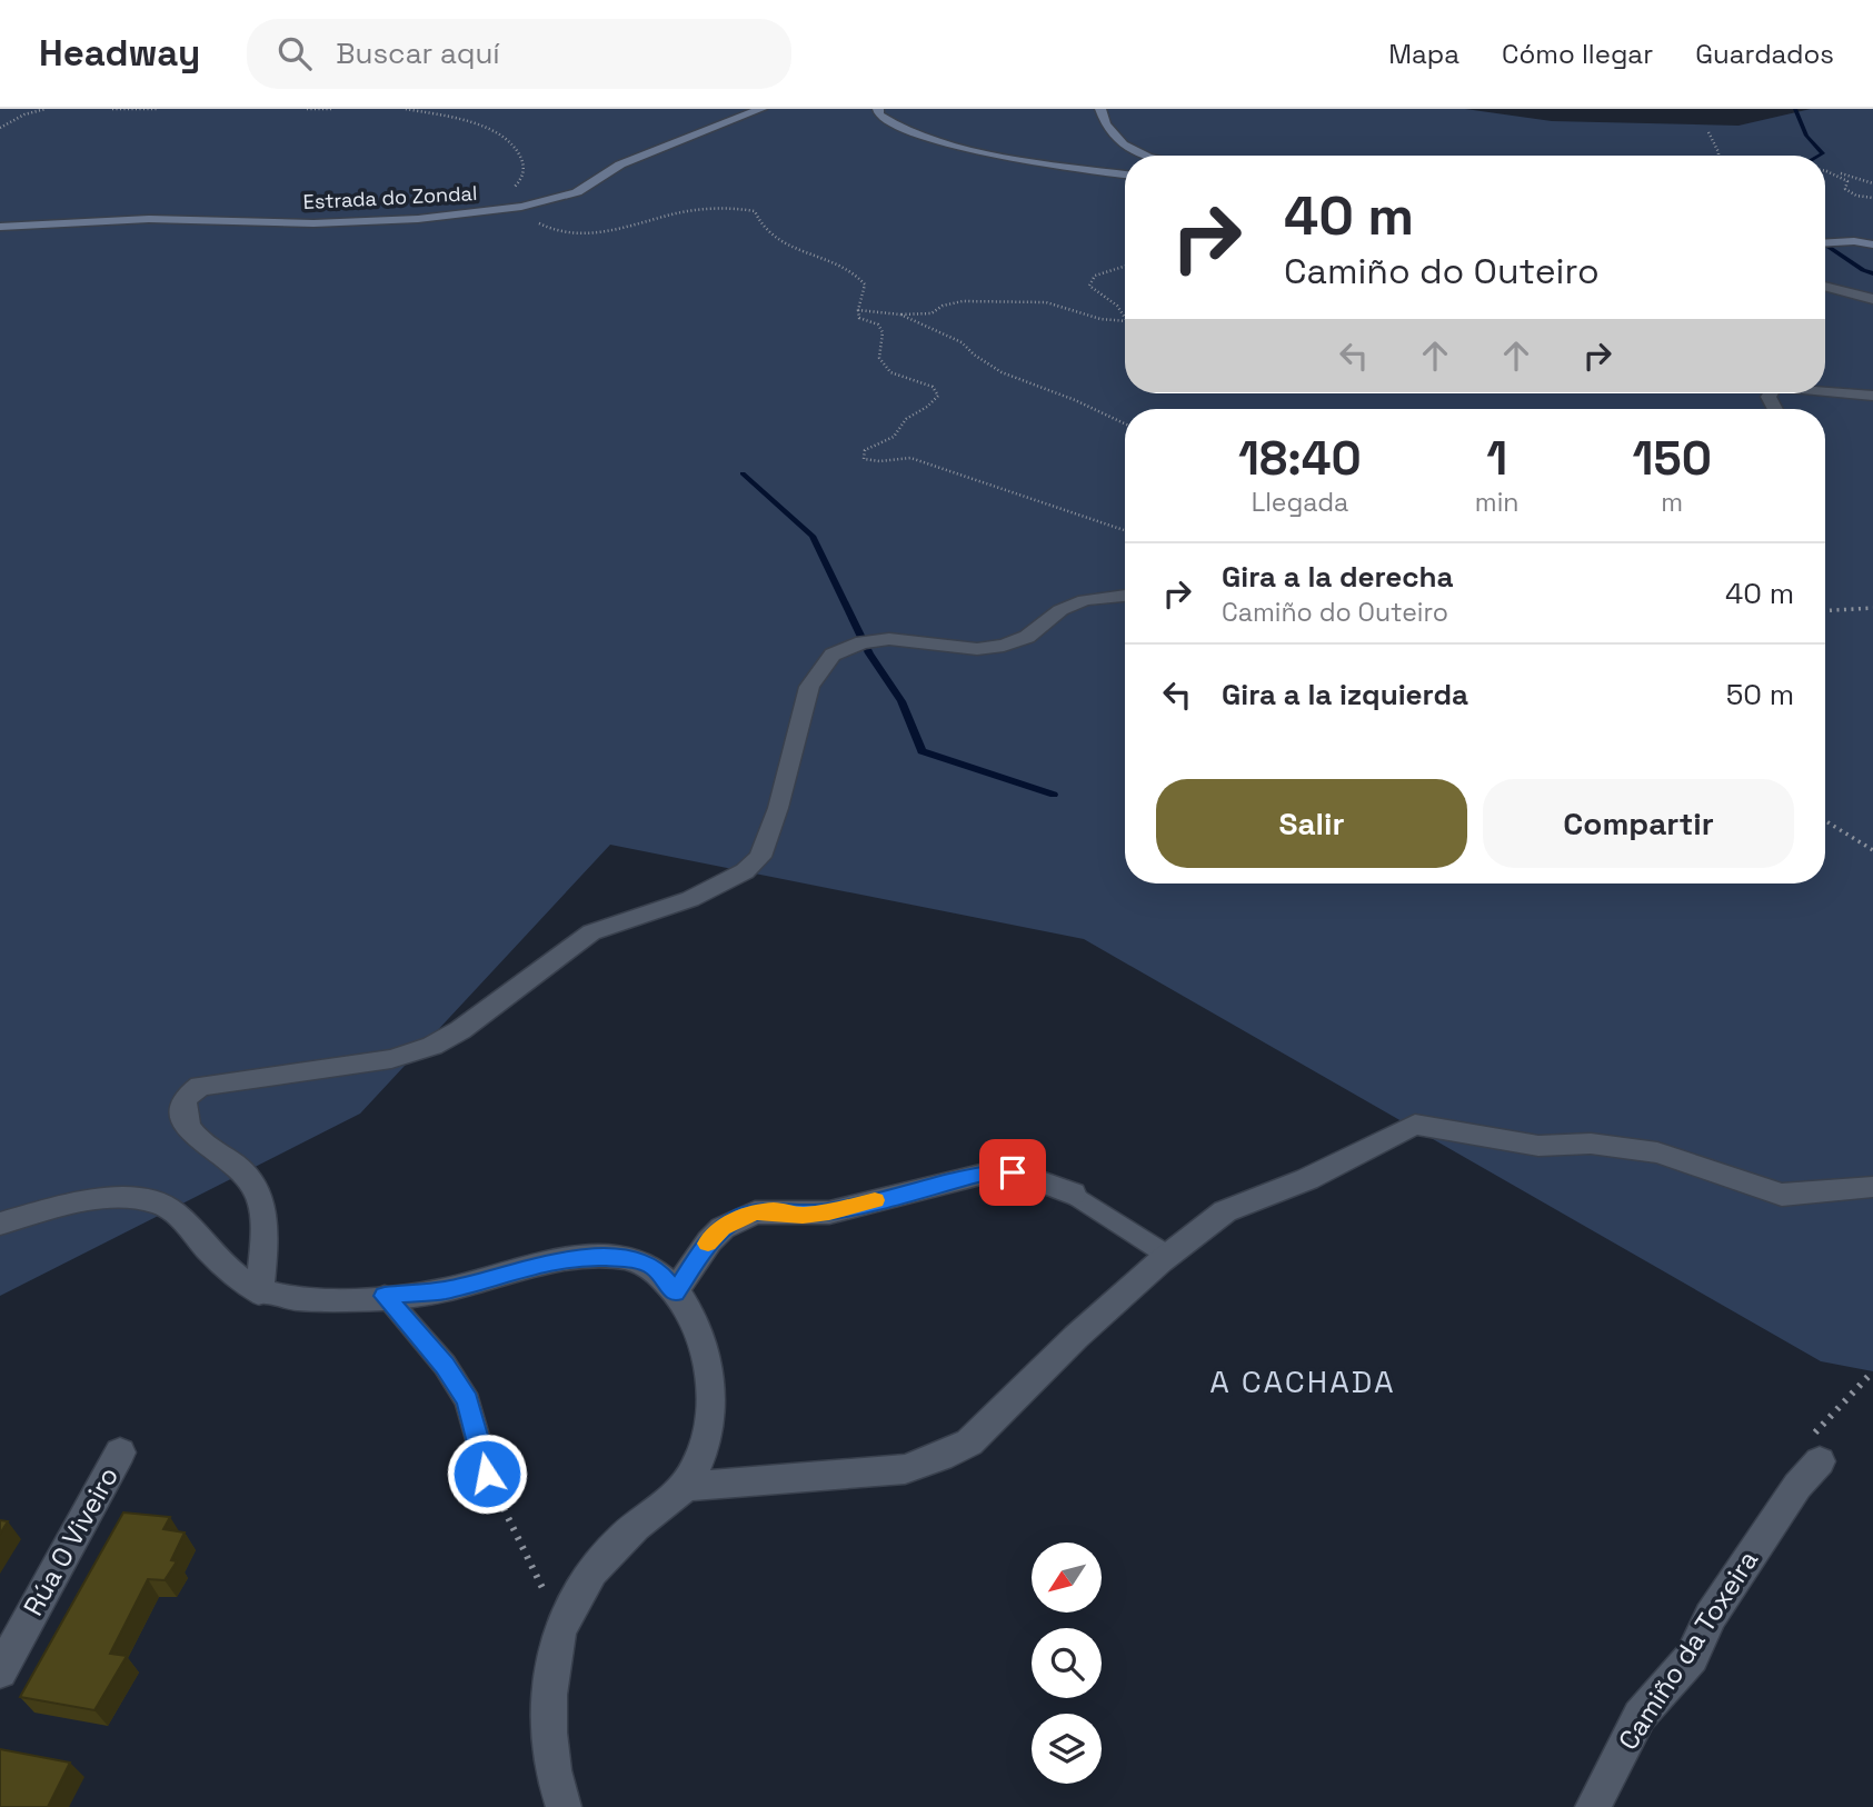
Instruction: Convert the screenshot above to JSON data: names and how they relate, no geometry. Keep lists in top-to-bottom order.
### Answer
{
  "streets": {
    "street": ["Estrada do Zondal", "Rúa O Viveiro", "Camiño da Toxeira"]
  },
  "districts": ["A CACHADA"],
  "north": "bottom left",
  "page": {
    "header": "Headway",
    "search": "Buscar aquí",
    "nav": ["Mapa", "Cómo llegar", "Guardados"],
    "turn": ["40 m", "Camiño do Outeiro"],
    "eta": [
      "18:40",
      "Llegada",
      "1",
      "min",
      "150",
      "m"
    ],
    "list": [
      {
        "name": "Gira a la derecha",
        "note": "Camiño do Outeiro",
        "value": "40 m"
      },
      {
        "name": "Gira a la izquierda",
        "value": "50 m"
      }
    ],
    "buttons": ["Salir", "Compartir"]
  }
}
